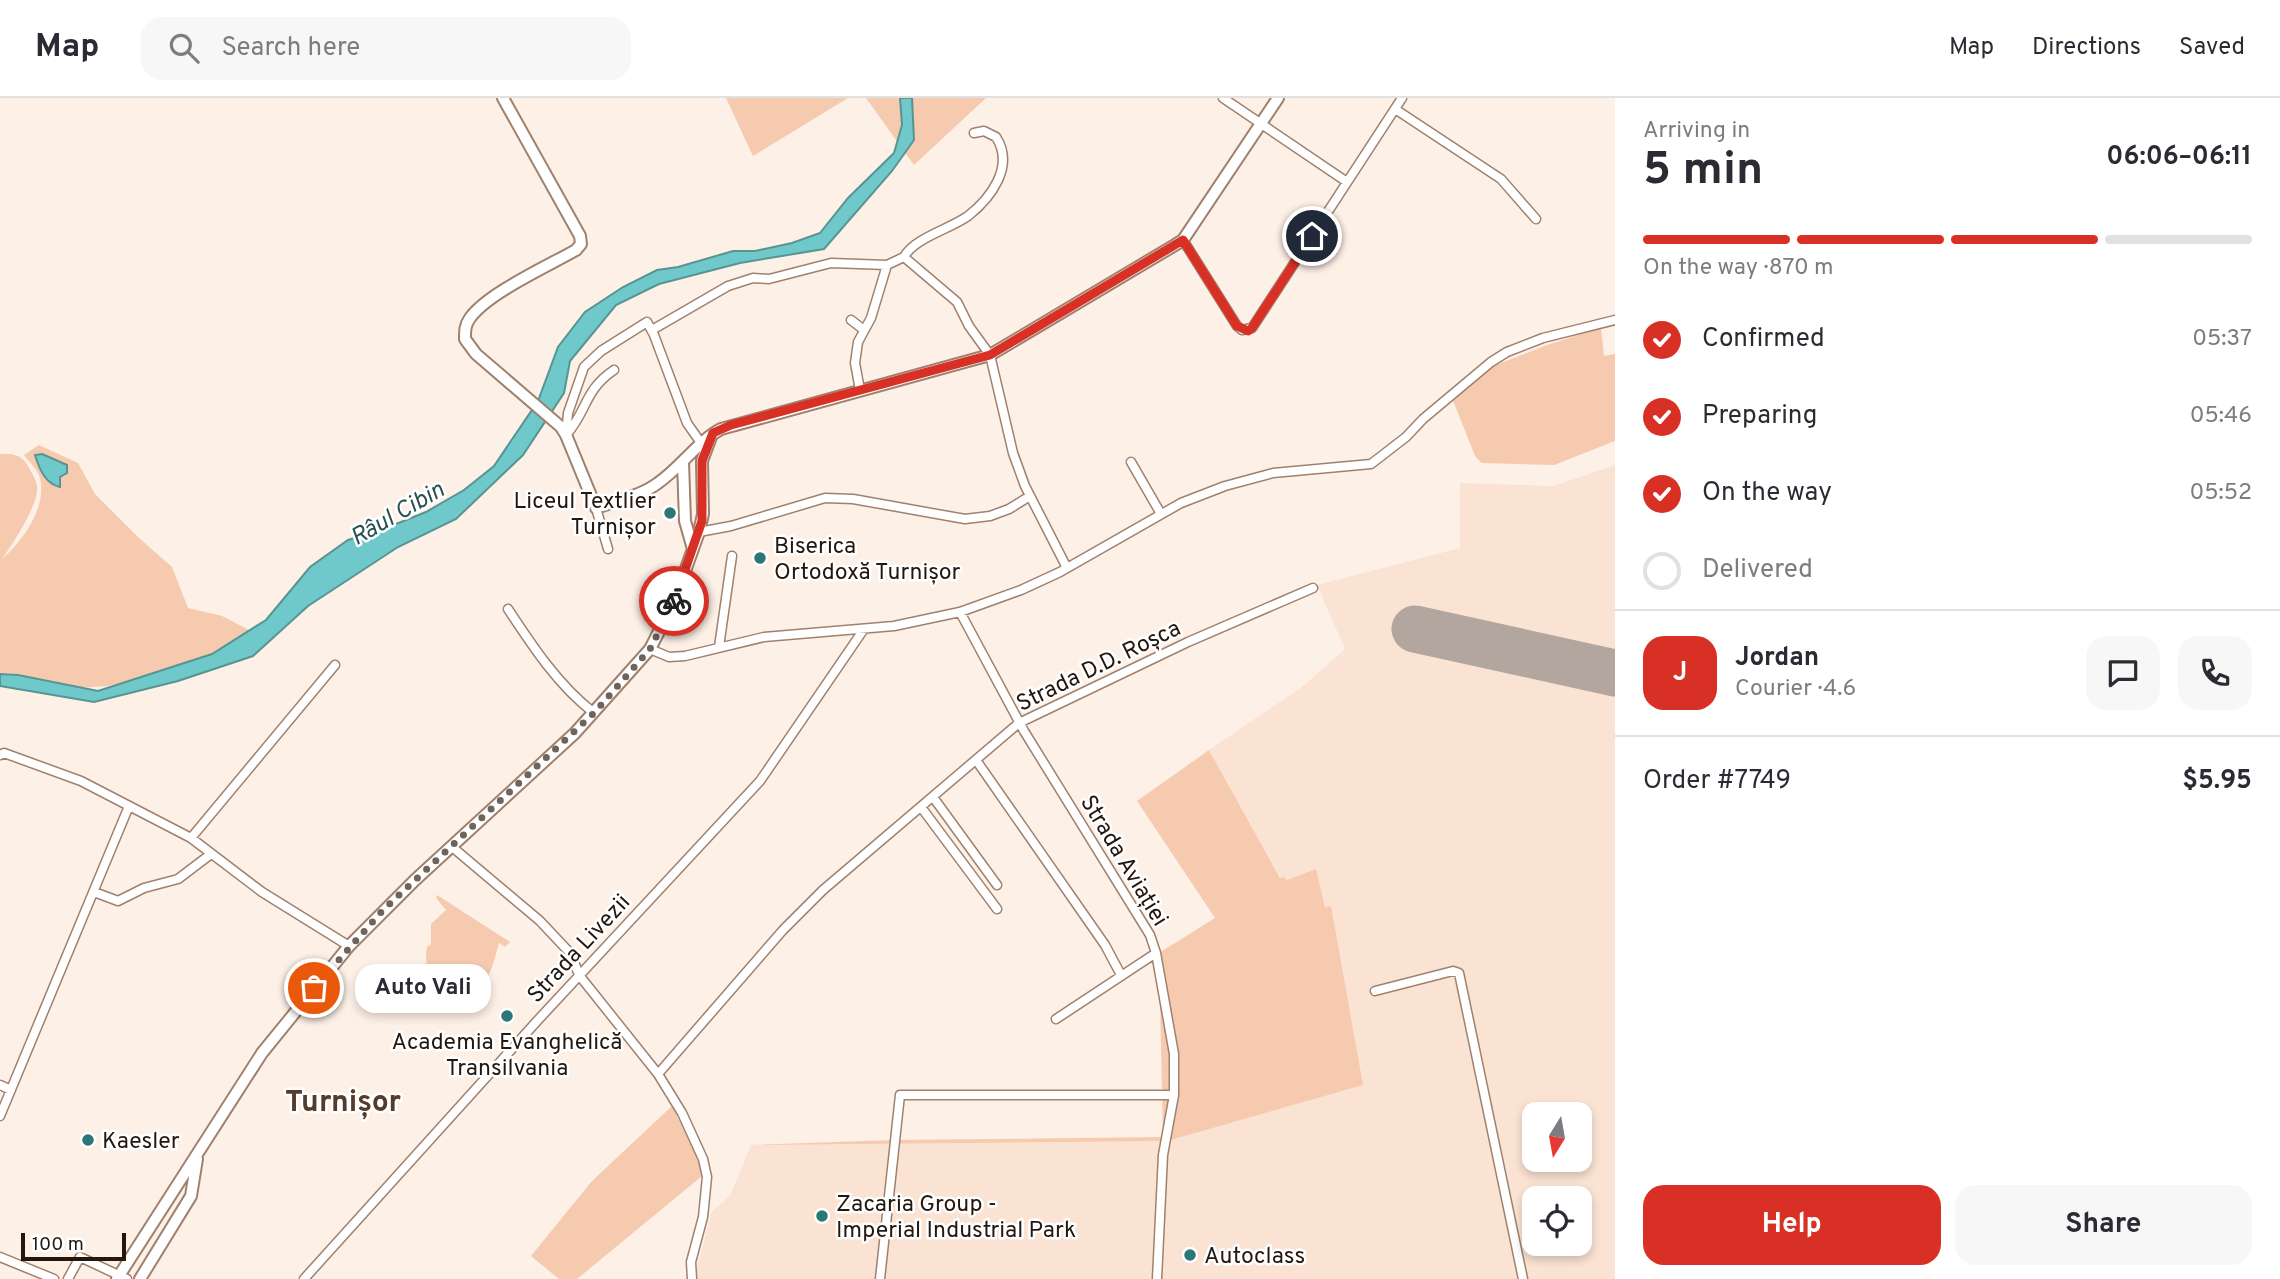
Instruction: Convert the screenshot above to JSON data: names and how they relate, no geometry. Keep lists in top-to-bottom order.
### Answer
{
  "streets": {
    "street": ["Strada D.D. Roșca", "Strada Aviației", "Strada Livezii"]
  },
  "crossings": [
    ["Strada D.D. Roșca", "Strada Aviației"]
  ],
  "districts": ["Turnișor"],
  "water": ["Râul Cibin"],
  "places": [
    "Liceul Textlier Turnișor",
    "Biserica Ortodoxă Turnișor",
    "Auto Vali",
    "Academia Evanghelică Transilvania",
    "Kaesler",
    "Zacaria Group - Imperial Industrial Park",
    "Autoclass"
  ],
  "scale_bar": "100 m",
  "north": "bottom",
  "page": {
    "header": "Map",
    "search": "Search here",
    "nav": ["Map", "Directions", "Saved"],
    "heading": ["5 min", "Arriving in", "06:06–06:11"],
    "panel": [
      "Jordan",
      "Courier · 4.6",
      "Order #7749",
      "$5.95"
    ],
    "bar": "On the way · 870 m",
    "list": [
      ["Confirmed", "05:37"],
      ["Preparing", "05:46"],
      ["On the way", "05:52"],
      "Delivered"
    ],
    "round": "J",
    "bubble": "Auto Vali",
    "buttons": ["Help", "Share"],
    "scale": "100 m"
  }
}
